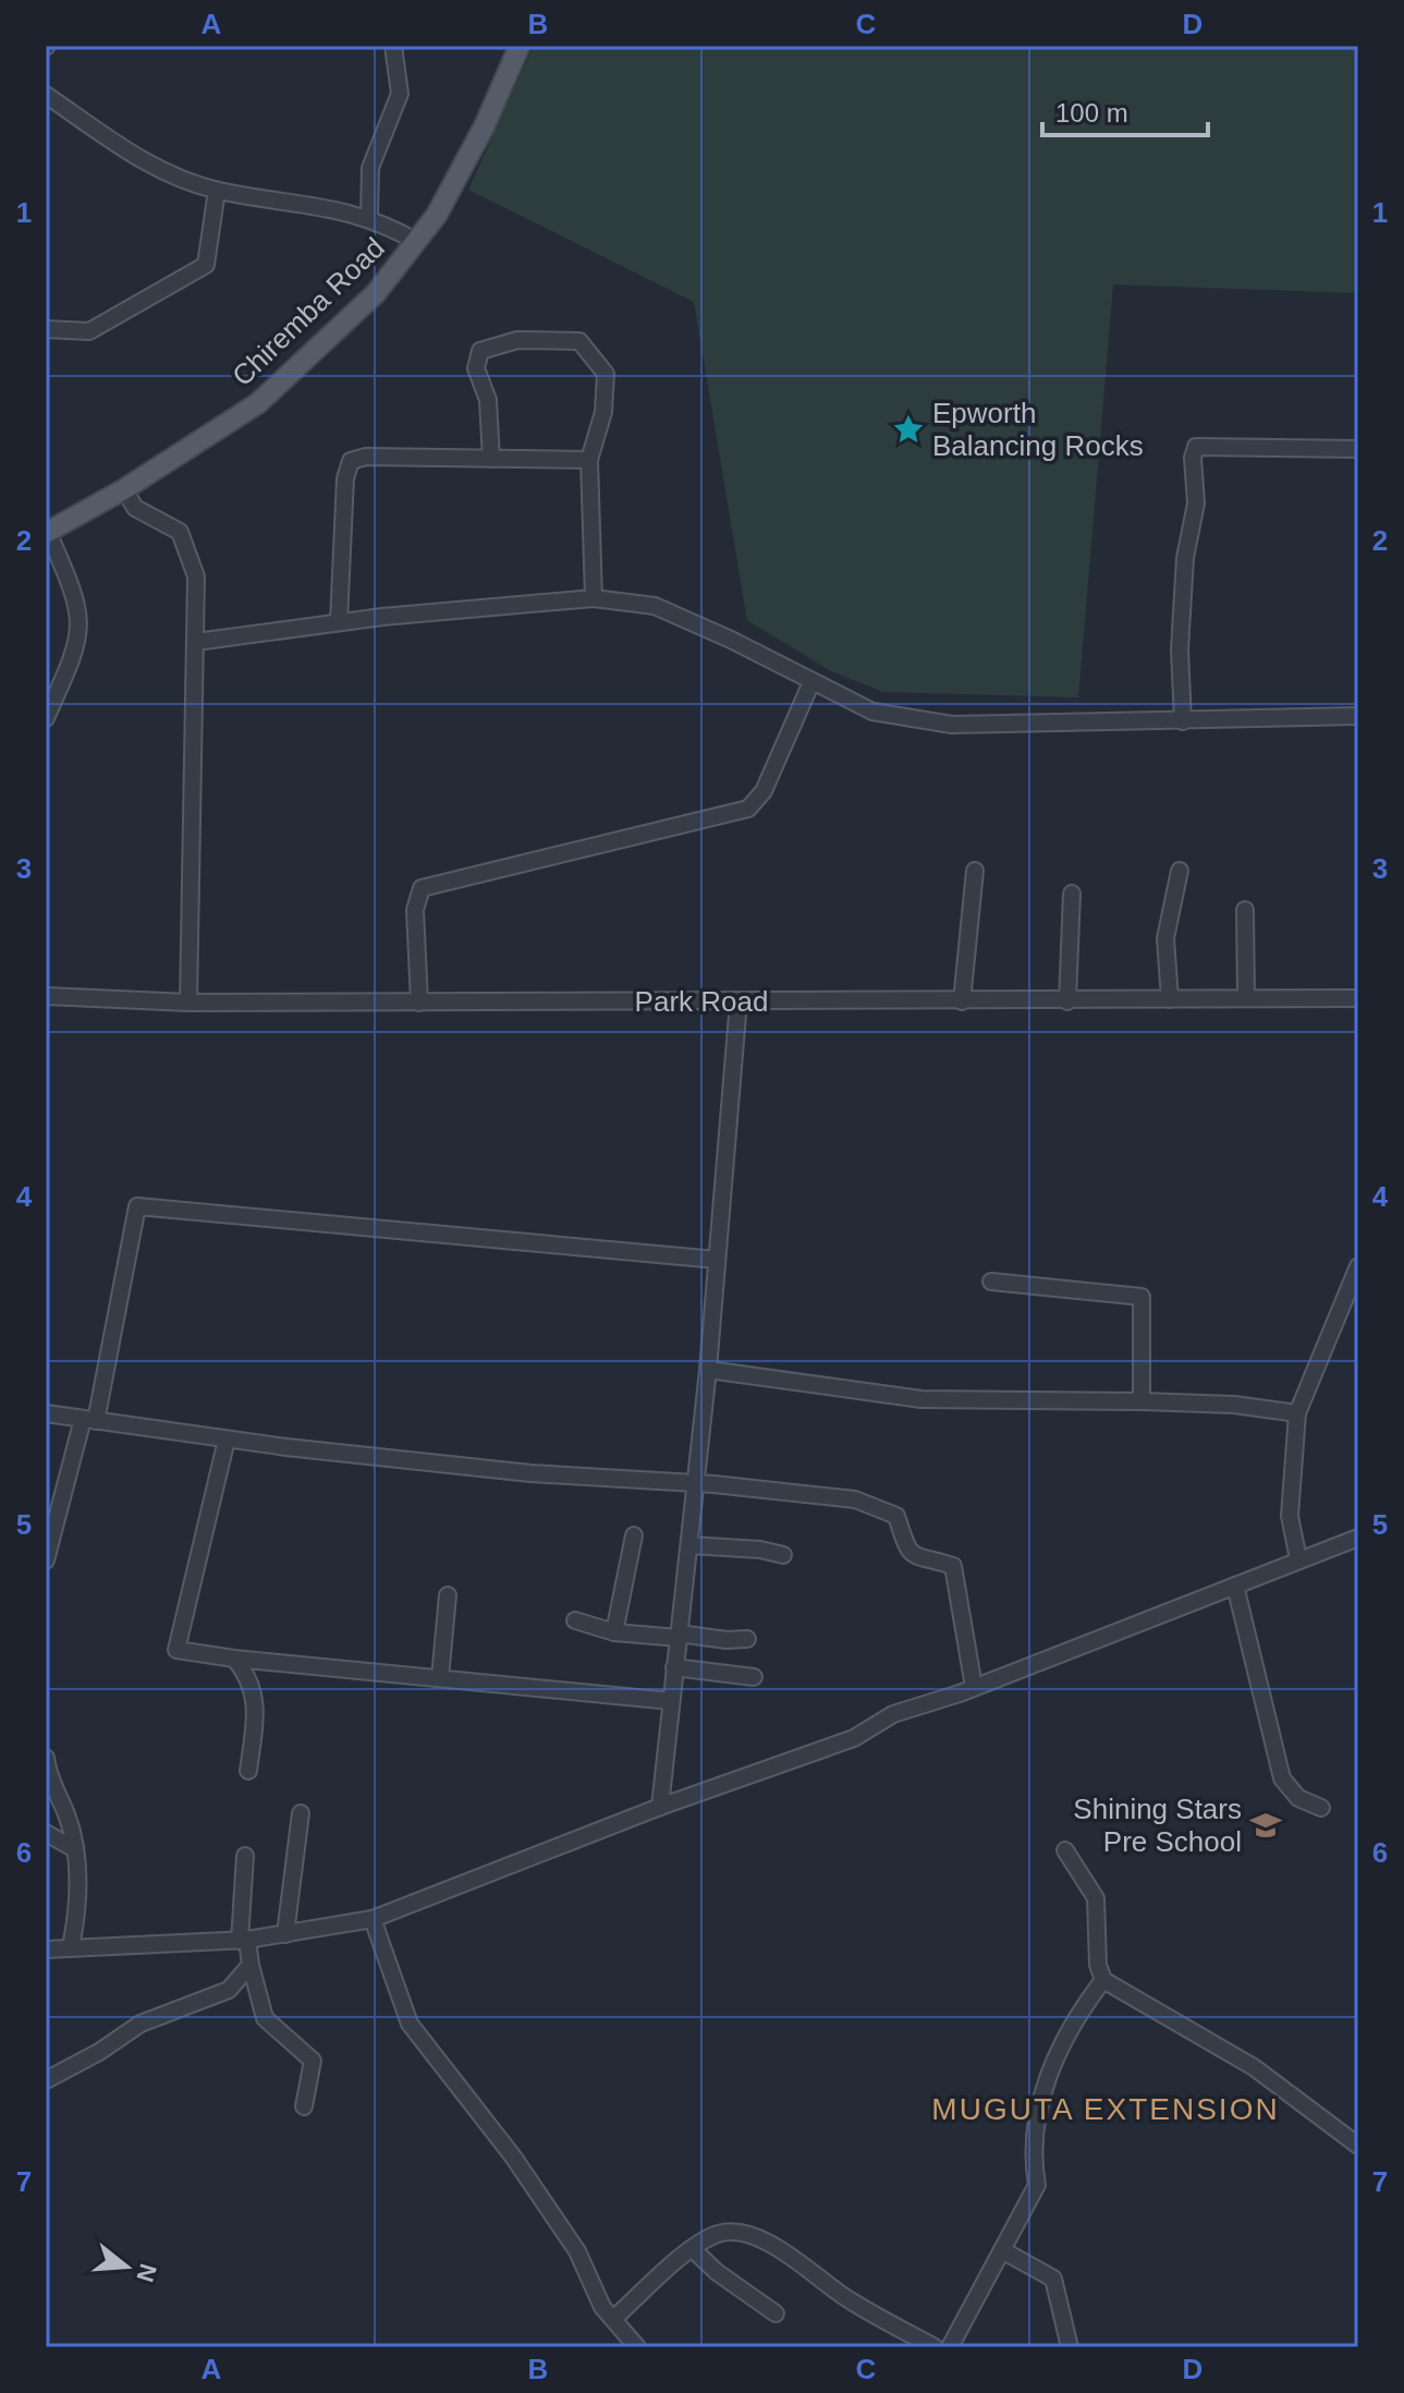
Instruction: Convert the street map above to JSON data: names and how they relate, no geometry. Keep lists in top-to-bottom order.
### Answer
{
  "streets": {
    "main road": ["Chiremba Road"],
    "street": ["Park Road"]
  },
  "districts": ["MUGUTA EXTENSION"],
  "places": {
    "place": ["Epworth Balancing Rocks"],
    "school or university": ["Shining Stars Pre School"]
  },
  "scale_bar": "100 m",
  "north": "right",
  "grid": {
    "columns": [
      "A",
      "B",
      "C",
      "D"
    ],
    "rows": [
      "1",
      "2",
      "3",
      "4",
      "5",
      "6",
      "7"
    ]
  }
}
